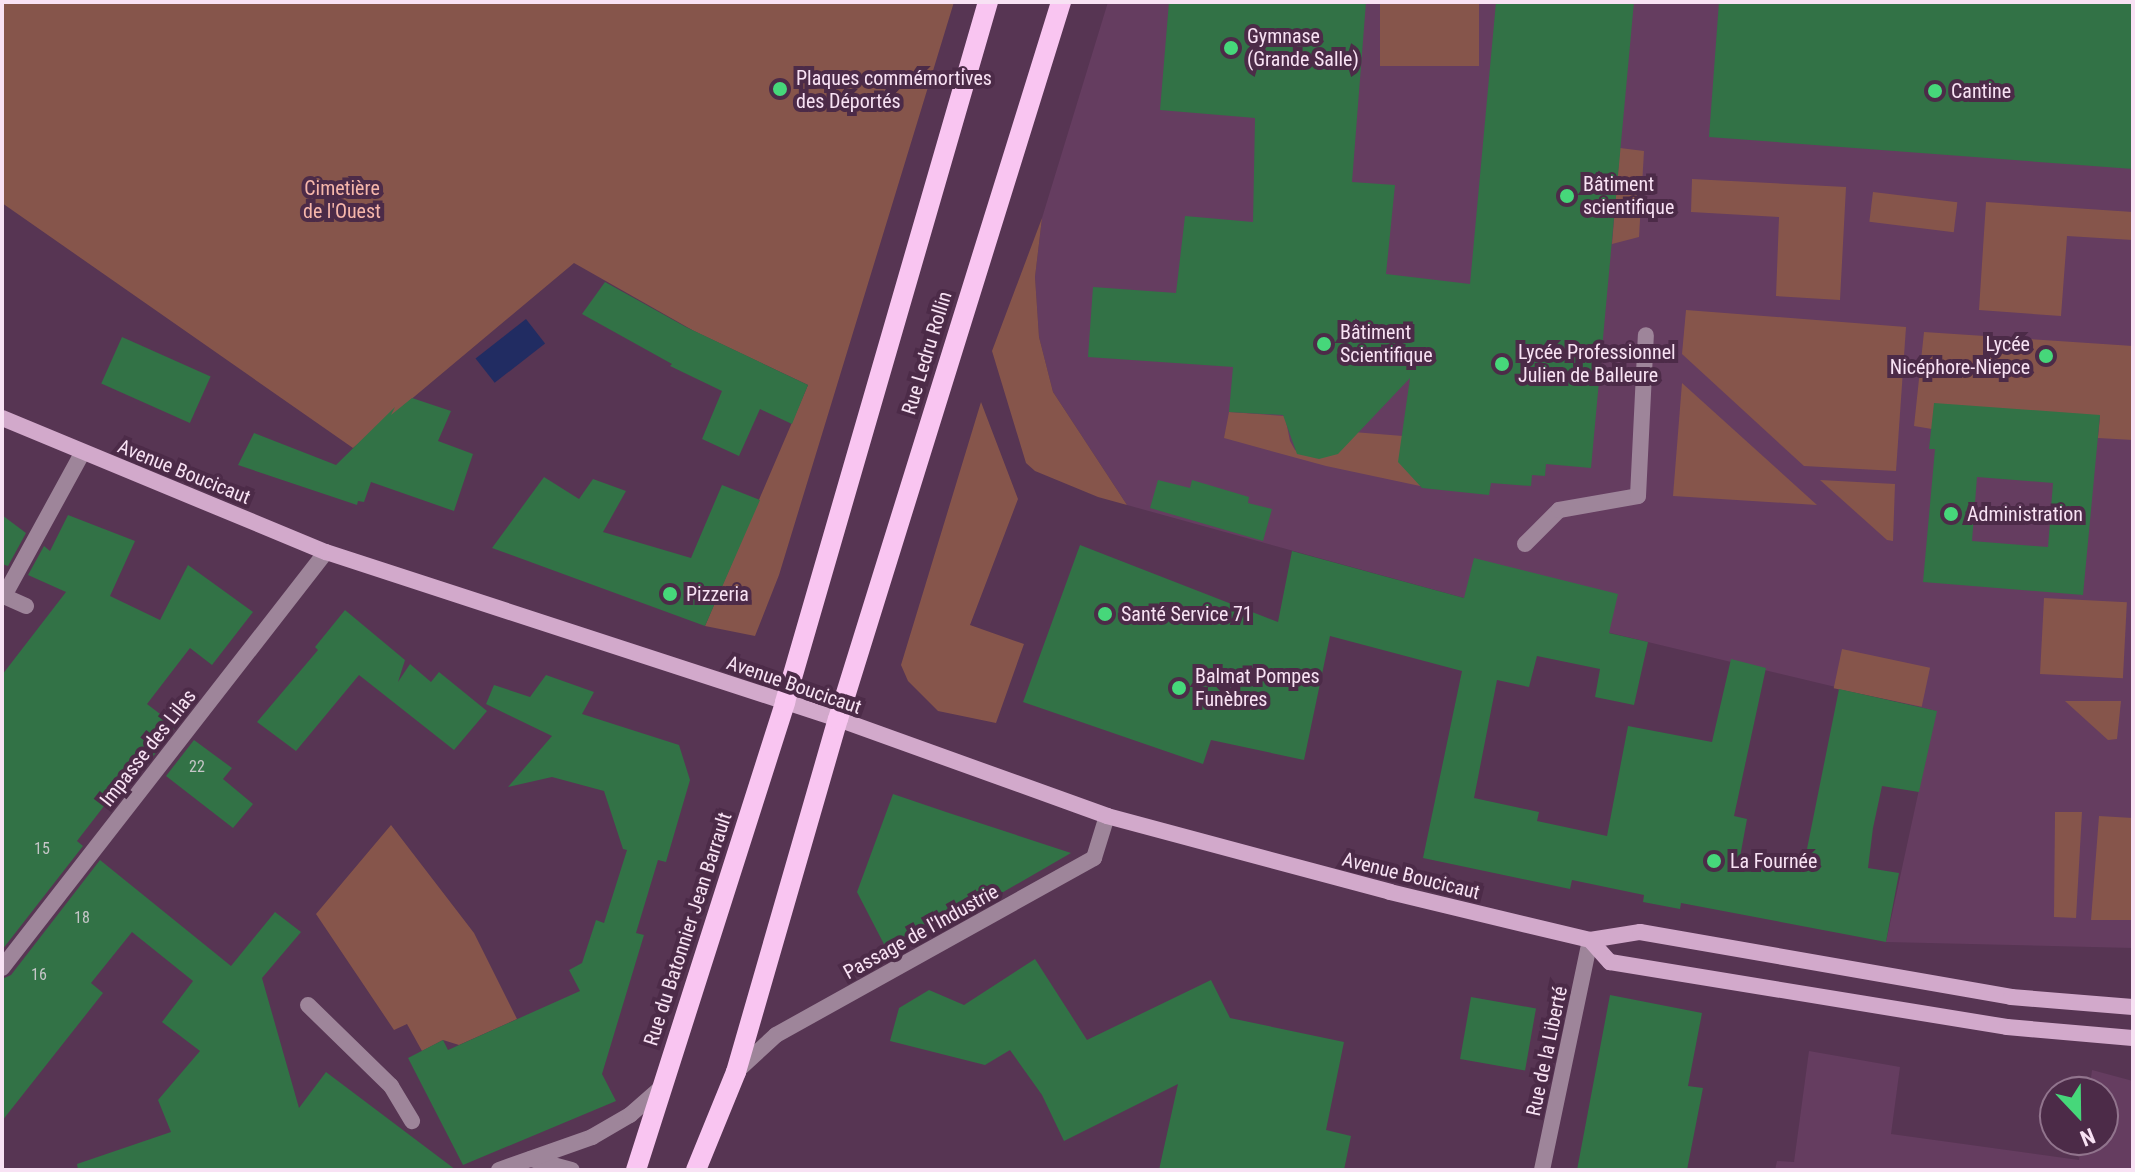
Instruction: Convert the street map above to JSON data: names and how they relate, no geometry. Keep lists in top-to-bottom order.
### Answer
{
  "streets": {
    "main road": ["Rue Ledru Rollin", "Avenue Boucicaut", "Rue du Batonnier Jean Barrault"],
    "street": ["Impasse des Lilas", "Passage de l'Industrie", "Rue de la Liberté"]
  },
  "crossings": [
    ["Rue Ledru Rollin", "Avenue Boucicaut"],
    ["Rue Ledru Rollin", "Rue du Batonnier Jean Barrault"],
    ["Avenue Boucicaut", "Impasse des Lilas"],
    ["Avenue Boucicaut", "Rue du Batonnier Jean Barrault"],
    ["Avenue Boucicaut", "Passage de l'Industrie"],
    ["Avenue Boucicaut", "Rue de la Liberté"]
  ],
  "parks": ["Cimetière de l'Ouest"],
  "places": [
    "Gymnase (Grande Salle)",
    "Plaques commémortives des Déportés",
    "Cantine",
    "Bâtiment scientifique",
    "Bâtiment Scientifique",
    "Lycée Nicéphore-Niepce",
    "Lycée Professionnel Julien de Balleure",
    "Administration",
    "Pizzeria",
    "Santé Service 71",
    "Balmat Pompes Funèbres",
    "La Fournée"
  ],
  "house_numbers": [
    "22",
    "15",
    "18",
    "16"
  ],
  "north": "bottom"
}
